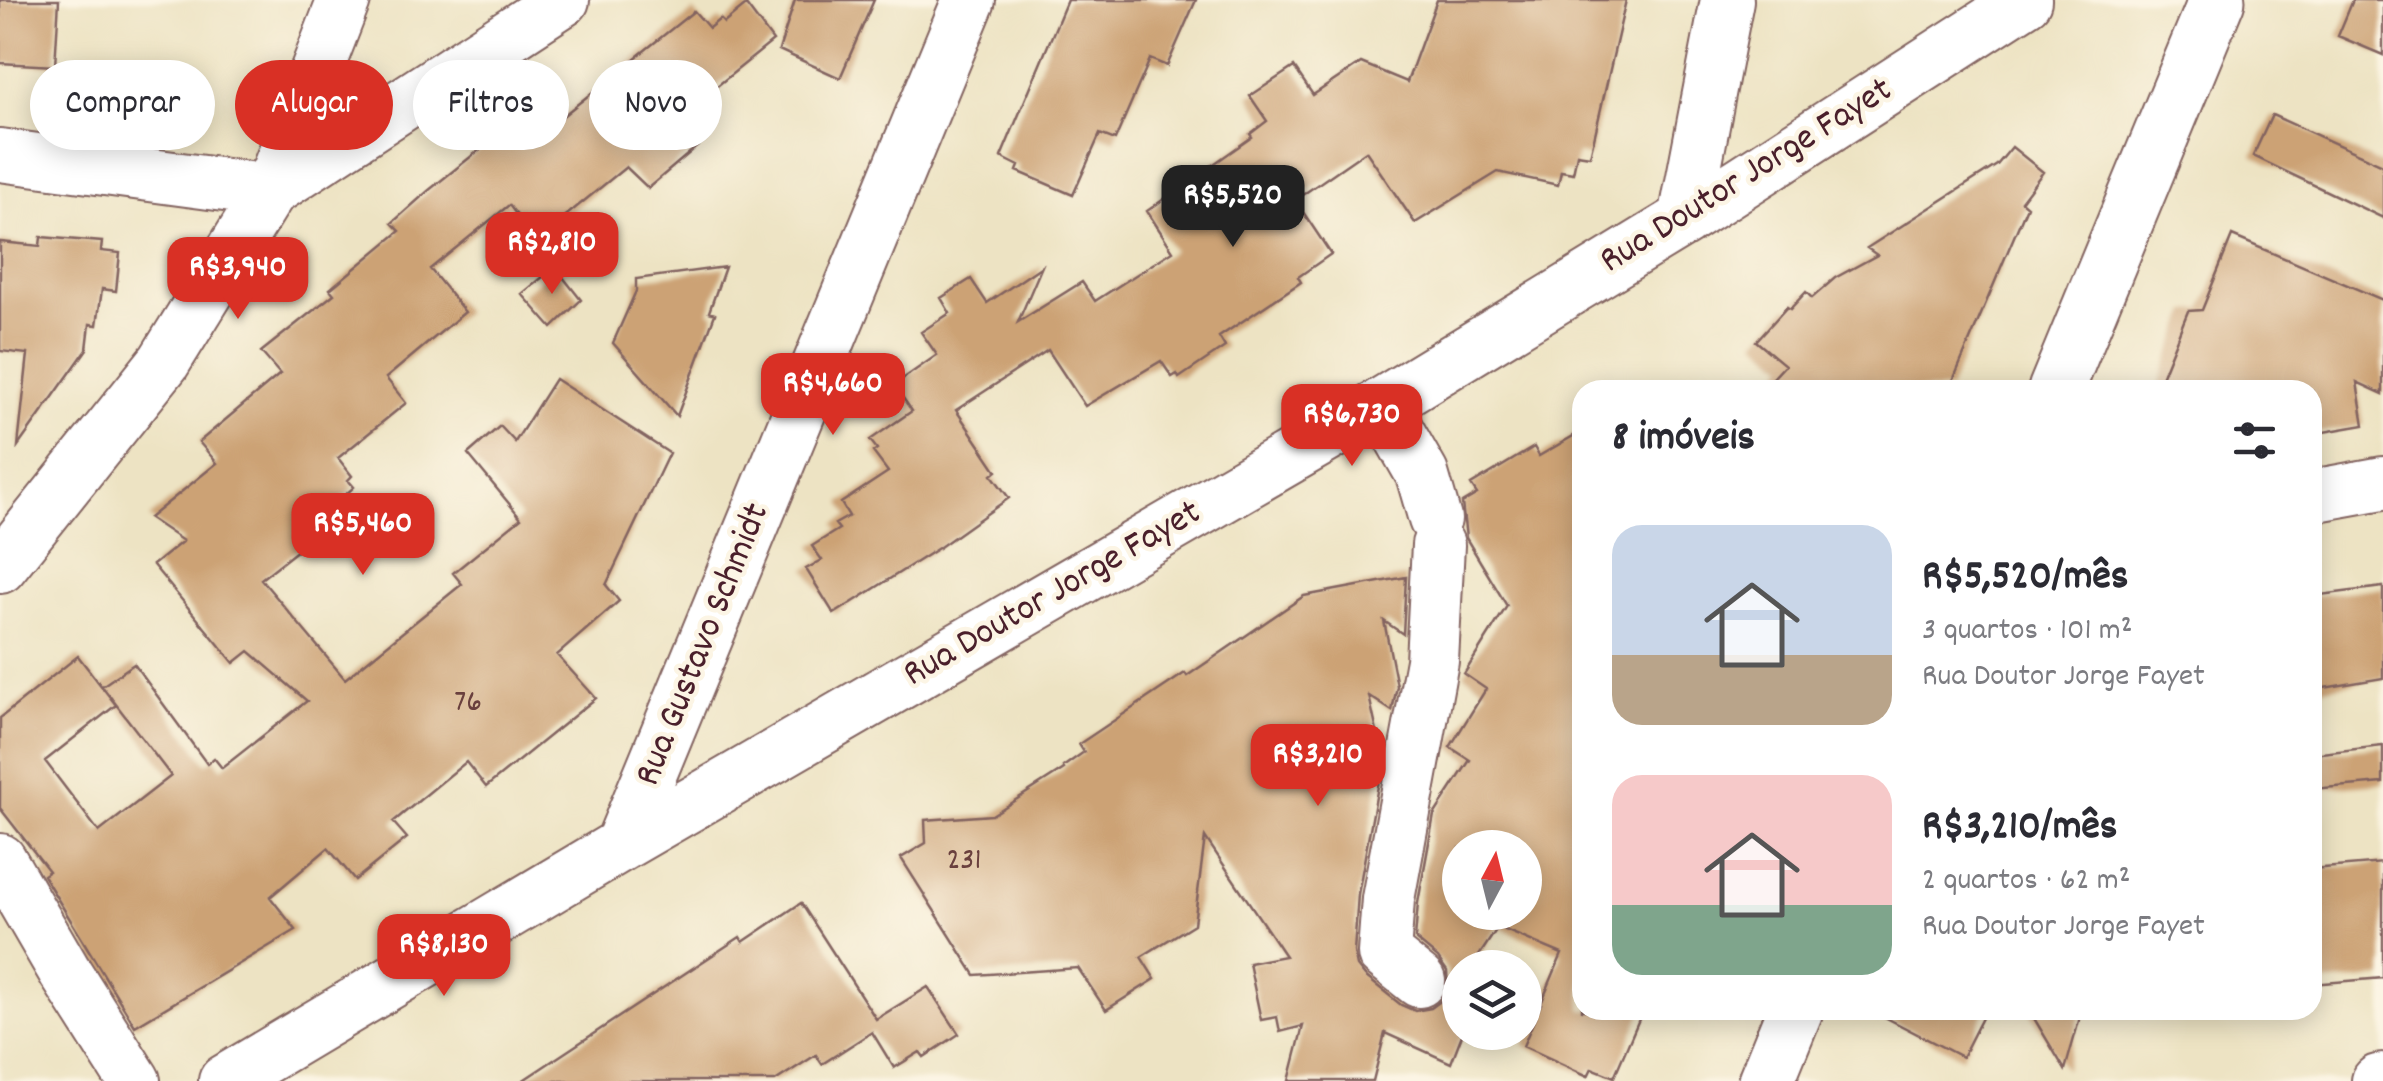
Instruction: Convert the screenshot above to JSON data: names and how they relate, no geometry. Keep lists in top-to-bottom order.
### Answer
{
  "streets": {
    "street": ["Rua Doutor Jorge Fayet", "Rua Gustavo Schmidt"]
  },
  "crossings": [
    ["Rua Doutor Jorge Fayet", "Rua Gustavo Schmidt"]
  ],
  "house_numbers": ["76", "231"],
  "north": "top",
  "page": {
    "chip": [
      "Comprar",
      "Alugar",
      "Filtros",
      "Novo"
    ],
    "price": [
      "R$5,520",
      "R$2,810",
      "R$3,940",
      "R$4,660",
      "R$6,730",
      "R$5,460",
      "R$3,210",
      "R$8,130"
    ],
    "heading": "8 imóveis",
    "list": [
      {
        "name": "R$5,520/mês",
        "note": "3 quartos · 101 m² · Rua Doutor Jorge Fayet"
      },
      {
        "name": "R$3,210/mês",
        "note": "2 quartos · 62 m² · Rua Doutor Jorge Fayet"
      }
    ]
  }
}
